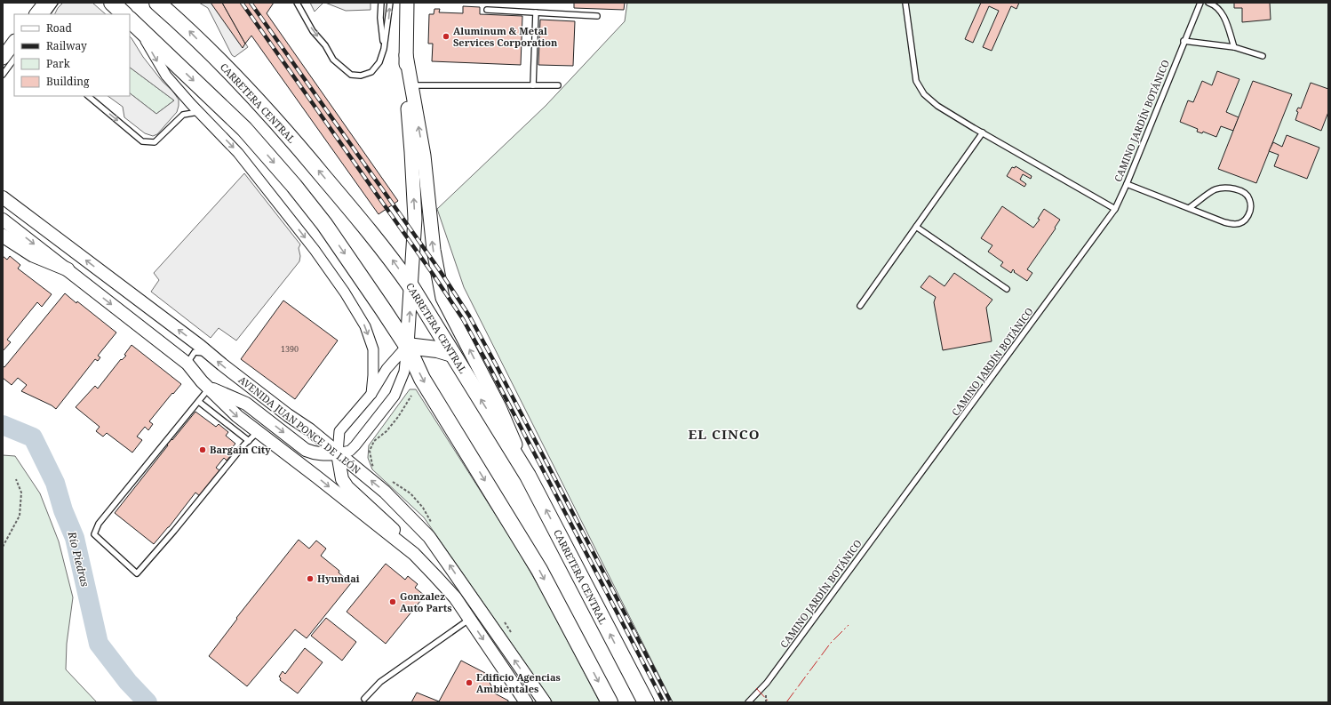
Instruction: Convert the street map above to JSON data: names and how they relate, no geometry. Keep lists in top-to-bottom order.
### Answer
{
  "streets": {
    "highway": ["CARRETERA CENTRAL"],
    "street": ["AVENIDA JUAN PONCE DE LEÓN"],
    "lane": ["CAMINO JARDÍN BOTÁNICO"]
  },
  "districts": ["EL CINCO"],
  "water": ["Río Piedras"],
  "places": [
    "Aluminum & Metal Services Corporation",
    "Bargain City",
    "Hyundai",
    "Gonzalez Auto Parts",
    "Edificio Agencias Ambientales"
  ],
  "house_numbers": ["1390"],
  "legend": [
    "Road",
    "Railway",
    "Park",
    "Building"
  ]
}
